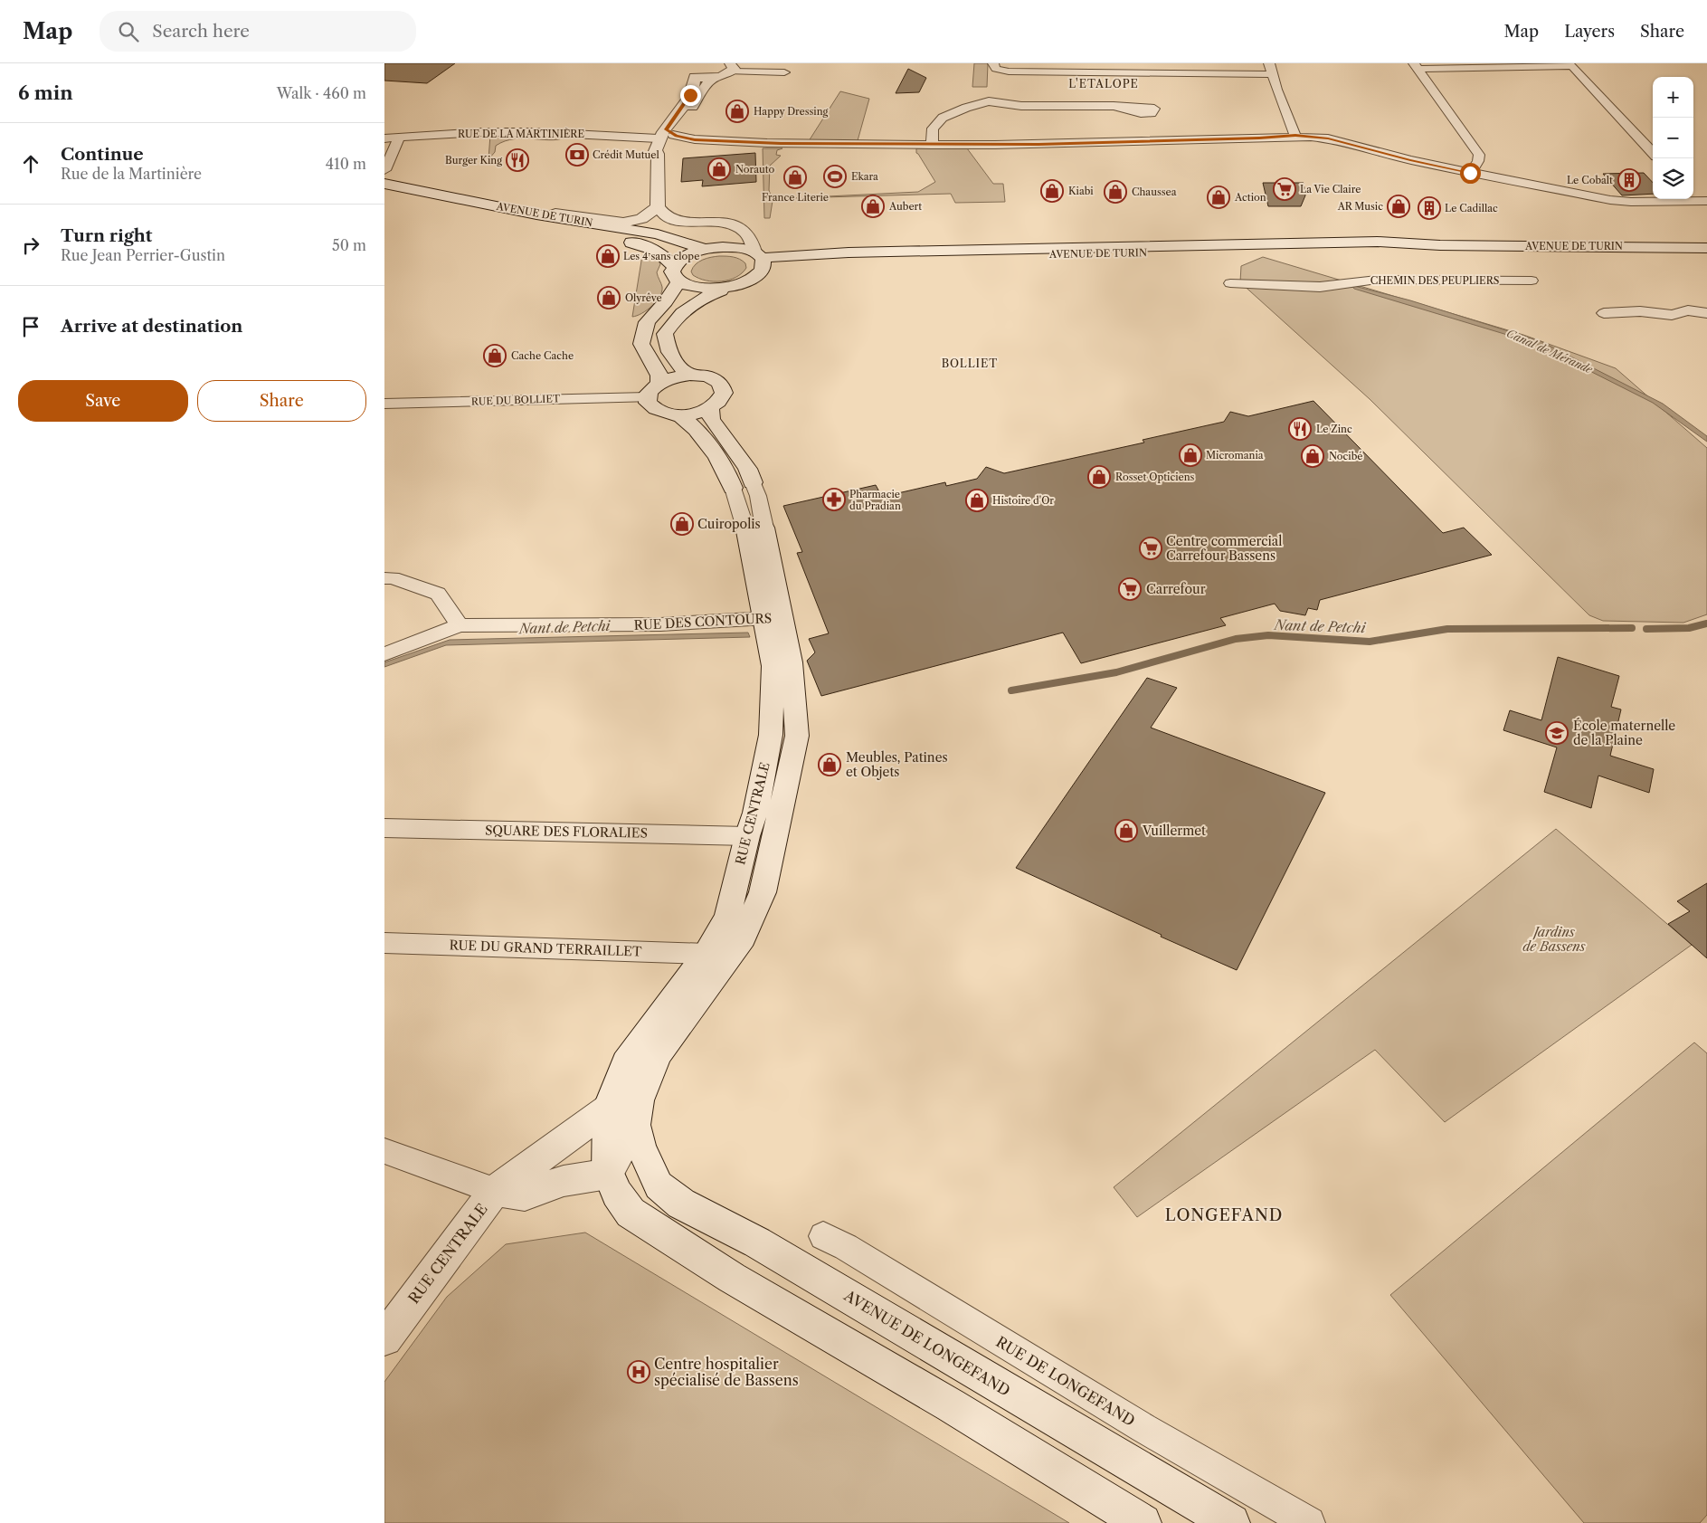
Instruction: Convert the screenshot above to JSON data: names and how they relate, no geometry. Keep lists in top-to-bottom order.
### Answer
{
  "streets": {
    "main road": ["AVENUE DE TURIN", "RUE CENTRALE", "AVENUE DE LONGEFAND"],
    "street": [
      "RUE DE LA MARTINIÈRE",
      "CHEMIN DES PEUPLIERS",
      "RUE DU BOLLIET",
      "RUE DES CONTOURS",
      "SQUARE DES FLORALIES",
      "RUE DU GRAND TERRAILLET",
      "RUE DE LONGEFAND"
    ]
  },
  "crossings": [
    ["RUE DES CONTOURS", "RUE CENTRALE"],
    ["RUE CENTRALE", "SQUARE DES FLORALIES"],
    ["RUE CENTRALE", "RUE DU GRAND TERRAILLET"],
    ["RUE CENTRALE", "AVENUE DE LONGEFAND"]
  ],
  "districts": ["L'ETALOPE", "BOLLIET", "LONGEFAND"],
  "water": ["Canal de Mérande", "Nant de Petchi"],
  "parks": ["Jardins de Bassens"],
  "places": {
    "shop": [
      "Happy Dressing",
      "Norauto",
      "France Literie",
      "Kiabi",
      "Chaussea",
      "Action",
      "Aubert",
      "AR Music",
      "Les 4 sans clope",
      "Olyrêve",
      "Cache Cache",
      "Micromania",
      "Nocibé",
      "Rosset Opticiens",
      "Histoire d'Or",
      "Cuiropolis",
      "Meubles, Patines et Objets",
      "Vuillermet"
    ],
    "bank": ["Crédit Mutuel"],
    "restaurant": ["Burger King", "Le Zinc"],
    "sports": ["Ekara"],
    "building": ["Le Cobalt", "Le Cadillac"],
    "supermarket": ["La Vie Claire", "Centre commercial Carrefour Bassens", "Carrefour"],
    "pharmacy": ["Pharmacie du Pradian"],
    "school or university": ["École maternelle de la Plaine"],
    "hospital": ["Centre hospitalier spécialisé de Bassens"]
  },
  "page": {
    "header": "Map",
    "search": "Search here",
    "nav": ["Map", "Layers", "Share"],
    "heading": ["6 min", "Walk · 460 m"],
    "map_buttons": ["+", "−"],
    "list": [
      ["Continue", "Rue de la Martinière", "410 m"],
      ["Turn right", "Rue Jean Perrier-Gustin", "50 m"],
      "Arrive at destination"
    ],
    "buttons": ["Save", "Share"]
  }
}
